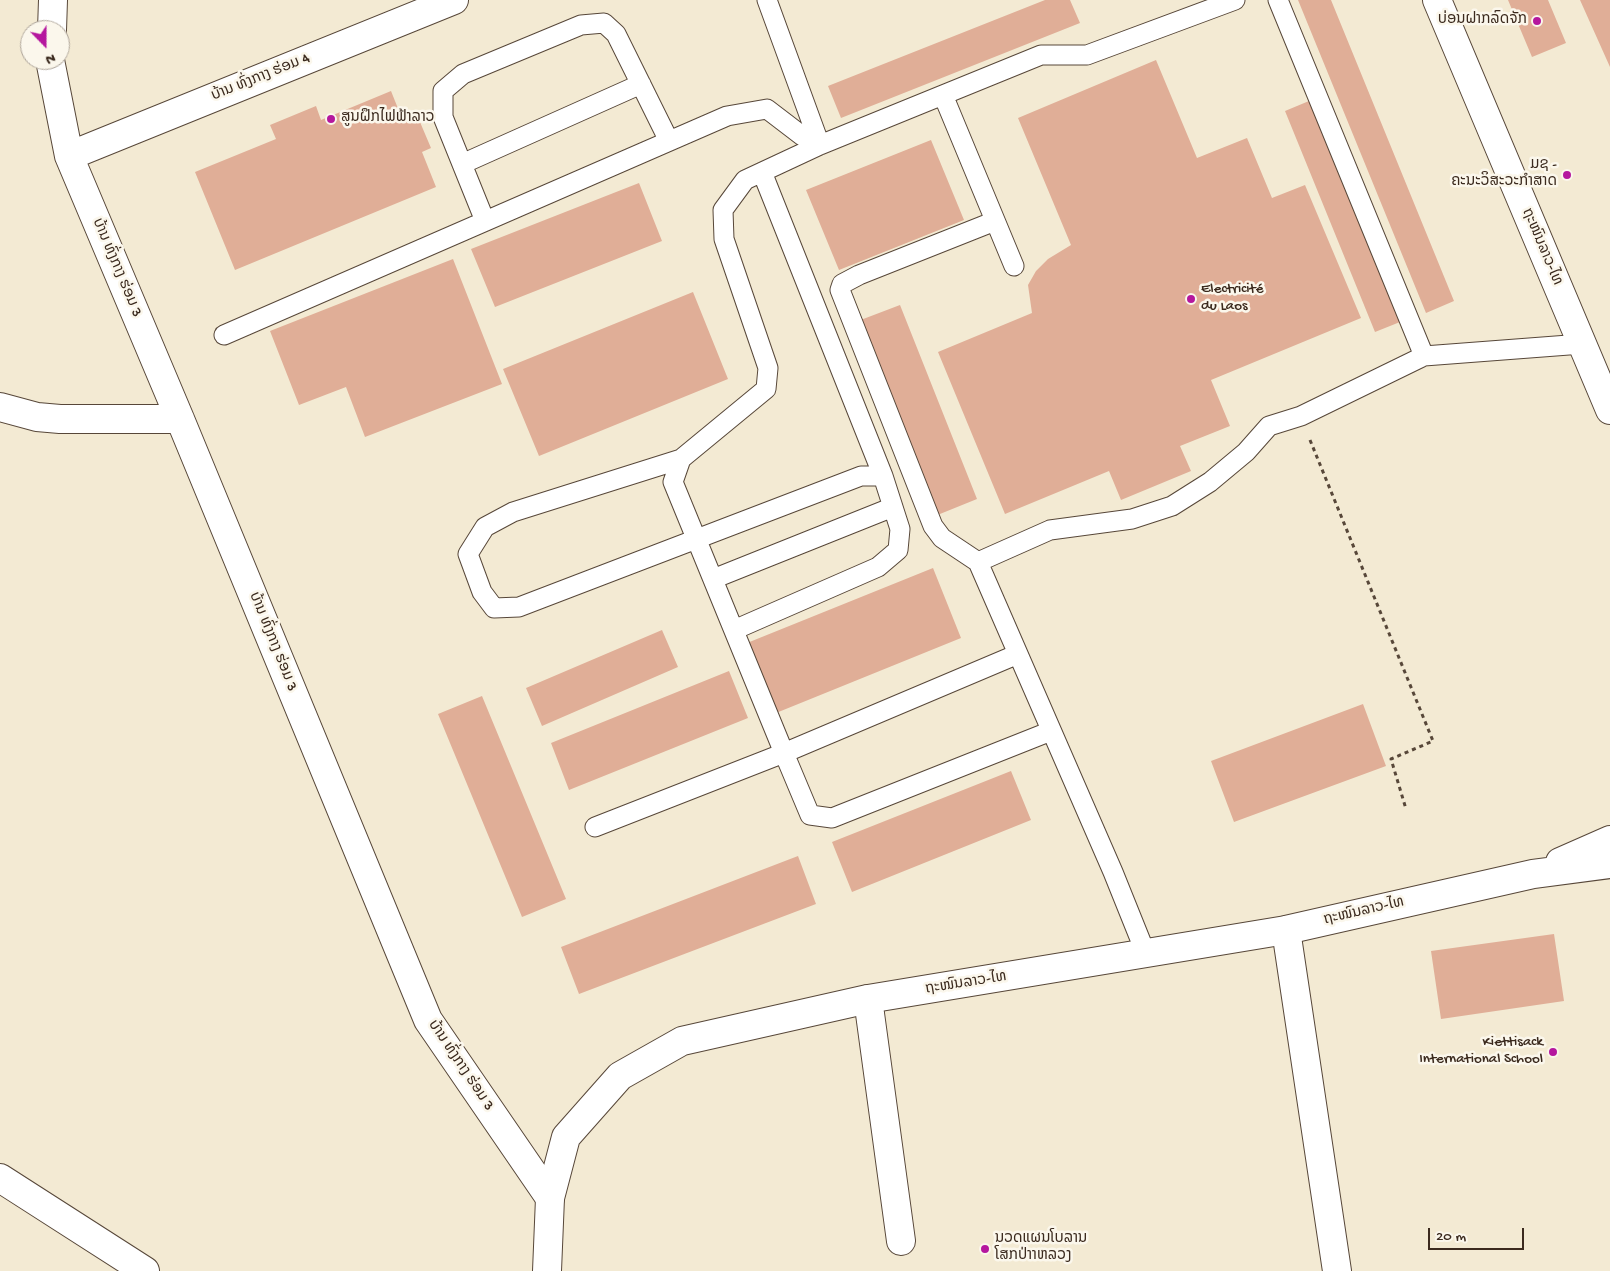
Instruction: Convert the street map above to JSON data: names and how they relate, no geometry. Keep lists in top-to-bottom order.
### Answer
{
  "streets": {
    "street": ["ບ້ານ ທົ່ງກາງ ຮ່ອມ 4", "ຖະໜົນລາວ-ໄທ", "ບ້ານ ທົ່ງກາງ ຮ່ອມ 3"]
  },
  "crossings": [
    ["ບ້ານ ທົ່ງກາງ ຮ່ອມ 4", "ບ້ານ ທົ່ງກາງ ຮ່ອມ 3"],
    ["ຖະໜົນລາວ-ໄທ", "ບ້ານ ທົ່ງກາງ ຮ່ອມ 3"]
  ],
  "places": [
    "ບ່ອນຝາກລົດຈັກ",
    "ສູນຝຶກໄຟຟ້າລາວ",
    "ມຊ - ຄະນະວິສະວະກຳສາດ",
    "Electricité du Laos",
    "Kiettisack International School",
    "ນວດແຜນໂບລານ ໂສກປ່າາຫລວງ"
  ],
  "scale_bar": "20 m",
  "north": "bottom"
}
